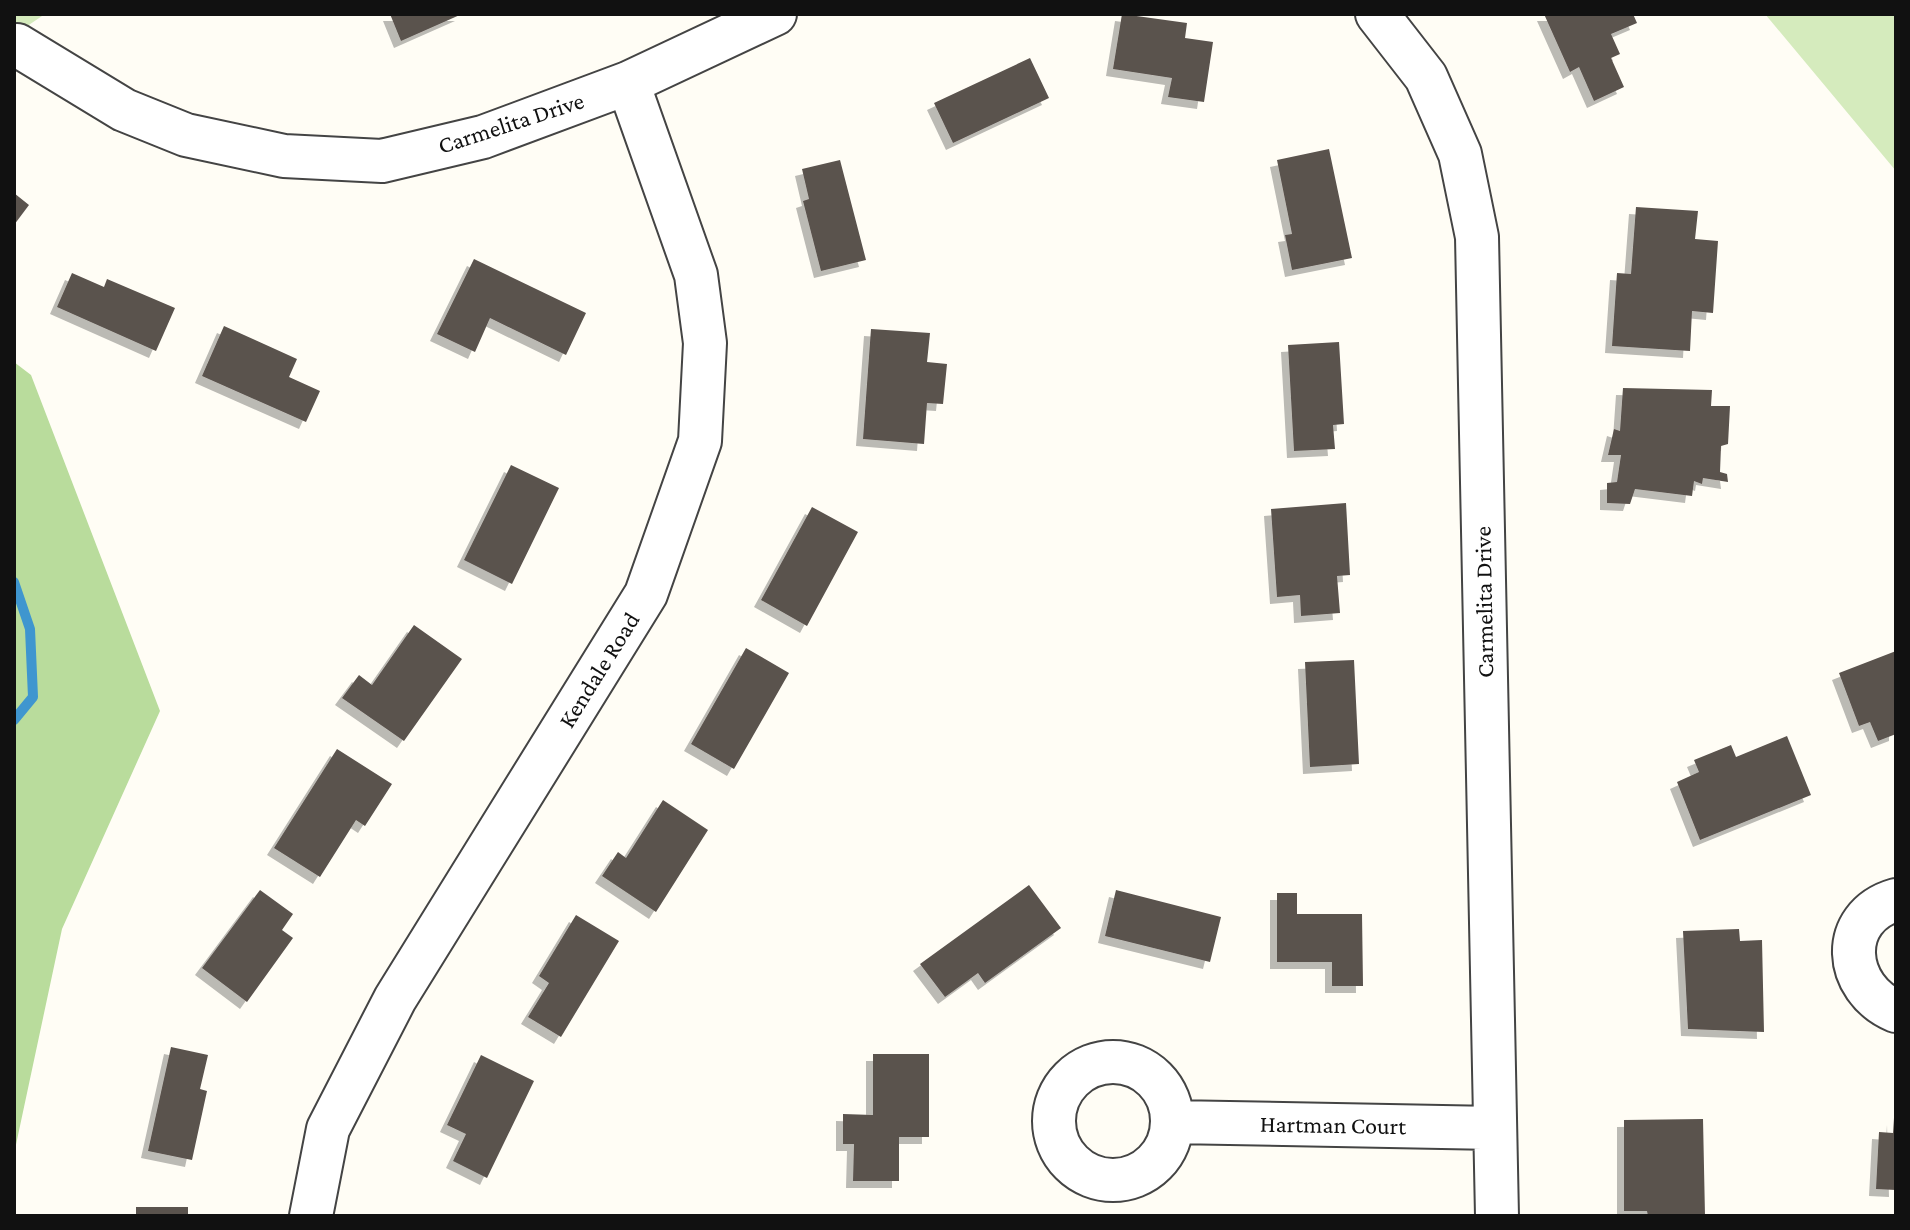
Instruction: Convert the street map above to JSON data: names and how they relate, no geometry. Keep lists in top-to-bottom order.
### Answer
{
  "streets": {
    "street": ["Carmelita Drive", "Kendale Road", "Hartman Court"]
  },
  "crossings": [
    ["Carmelita Drive", "Kendale Road"],
    ["Carmelita Drive", "Hartman Court"]
  ]
}
